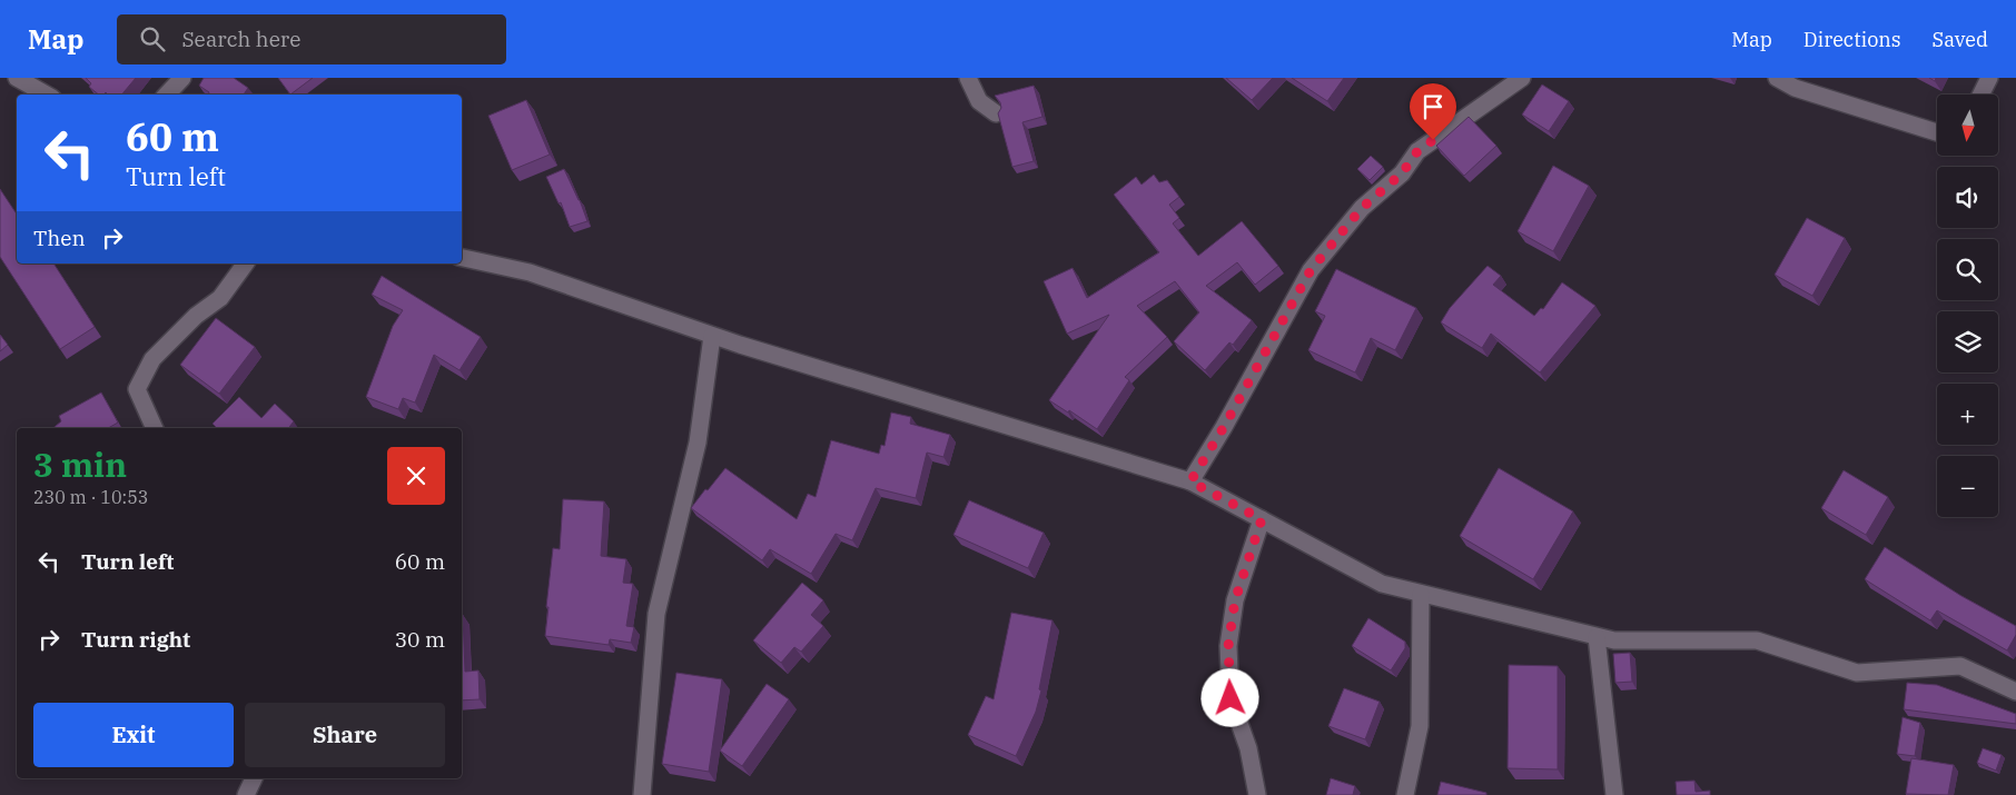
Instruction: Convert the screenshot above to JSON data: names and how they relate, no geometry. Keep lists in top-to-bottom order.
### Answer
{
  "north": "bottom",
  "page": {
    "header": "Map",
    "search": "Search here",
    "nav": ["Map", "Directions", "Saved"],
    "map_buttons": ["+", "−"],
    "turn": ["60 m", "Turn left"],
    "then": "Then",
    "heading": ["3 min", "230 m · 10:53"],
    "list": [
      {
        "name": "Turn left",
        "value": "60 m"
      },
      {
        "name": "Turn right",
        "value": "30 m"
      }
    ],
    "buttons": ["Exit", "Share"]
  }
}
